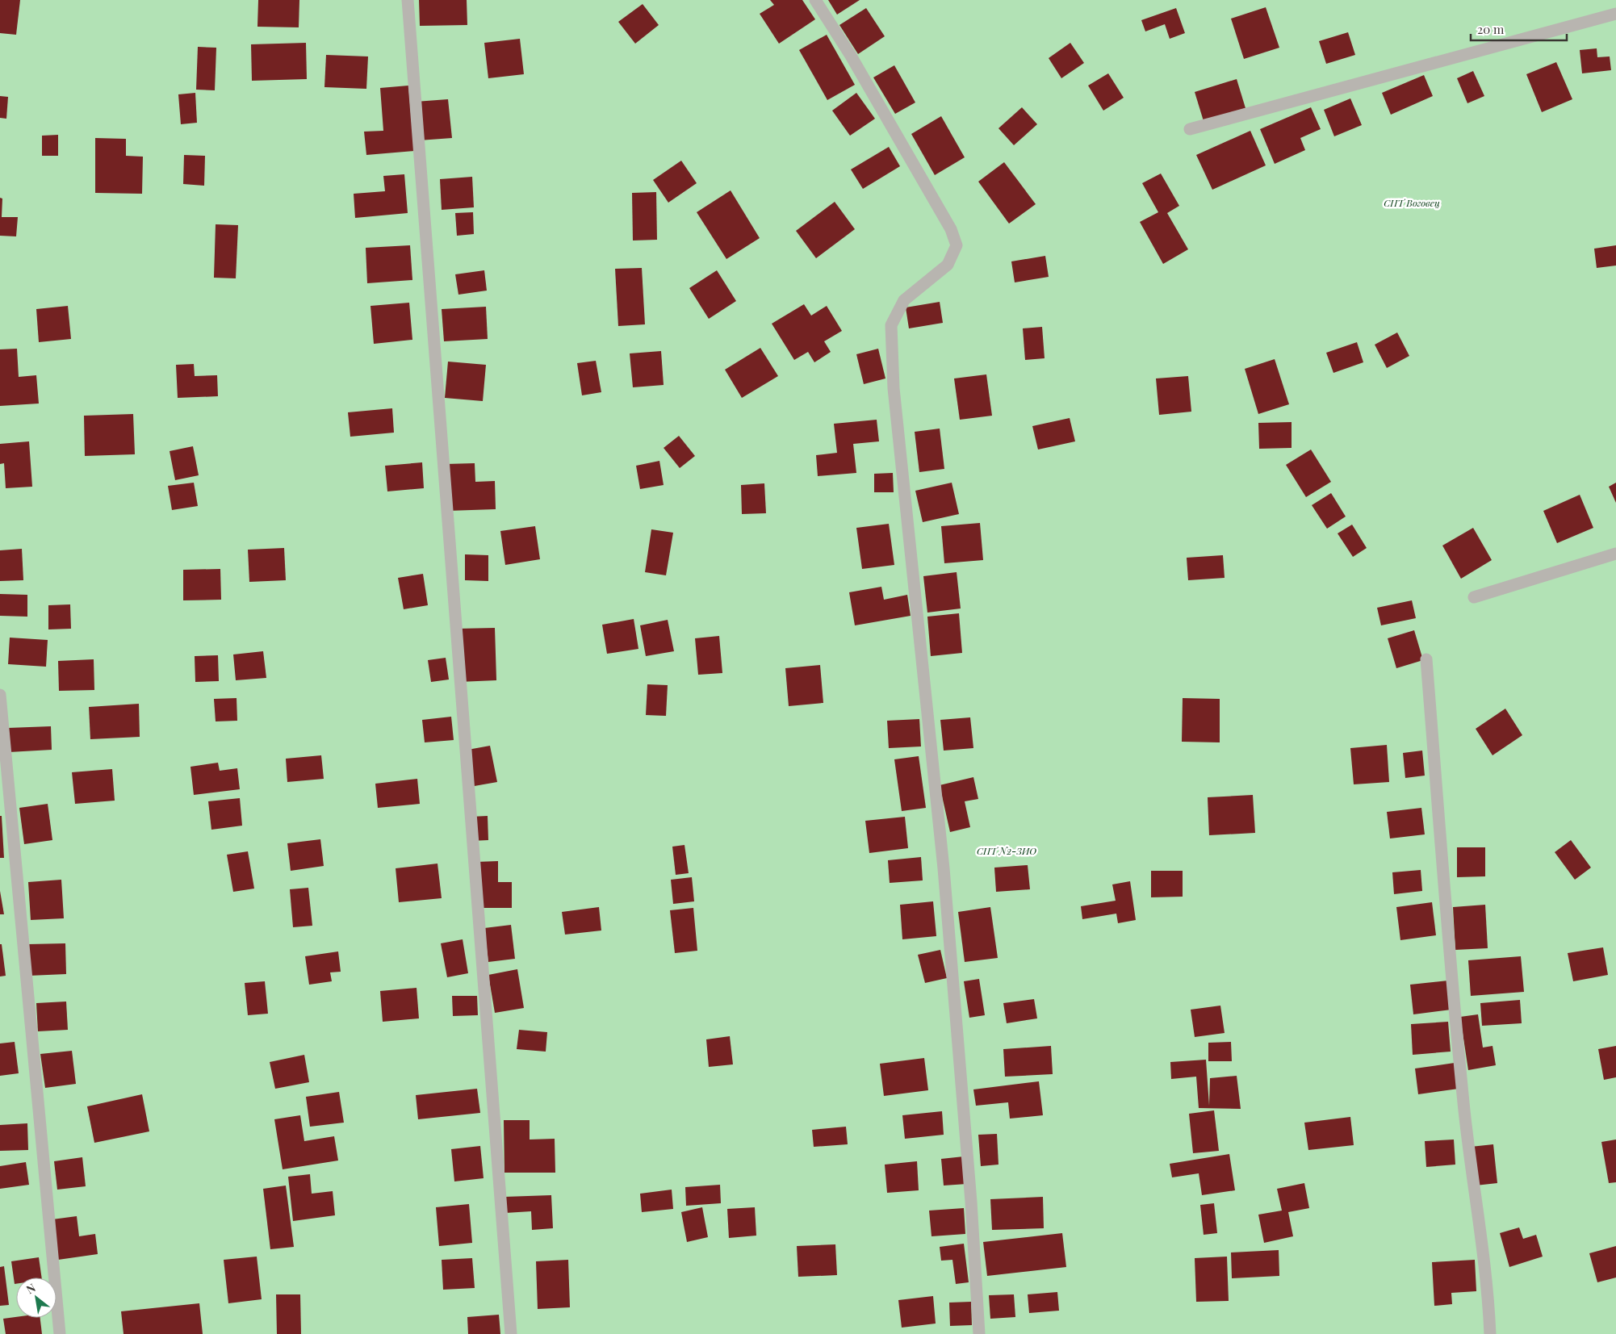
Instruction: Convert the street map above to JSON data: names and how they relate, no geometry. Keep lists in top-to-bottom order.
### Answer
{
  "parks": ["СНТ Воговец", "СНТ N2-ЗИО"],
  "scale_bar": "20 m",
  "north": "top left"
}
